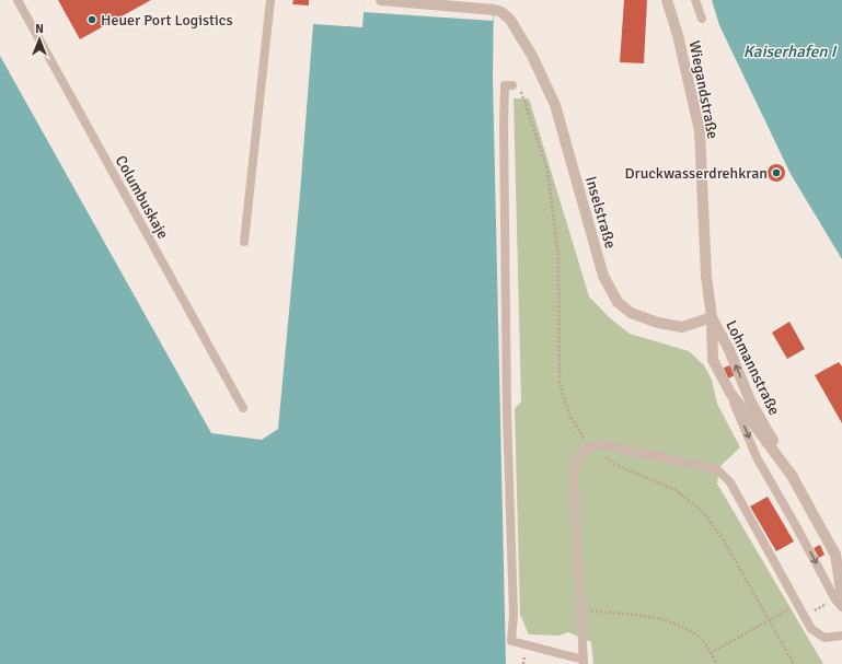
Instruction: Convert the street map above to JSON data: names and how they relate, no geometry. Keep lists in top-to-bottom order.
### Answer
{
  "streets": {
    "street": ["Wiegandstraße", "Inselstraße", "Lohmannstraße"],
    "lane": ["Columbuskaje"]
  },
  "crossings": [
    ["Wiegandstraße", "Inselstraße"],
    ["Wiegandstraße", "Lohmannstraße"],
    ["Inselstraße", "Lohmannstraße"]
  ],
  "water": ["Kaiserhafen I"],
  "places": ["Heuer Port Logistics", "Druckwasserdrehkran"],
  "north": "top"
}
